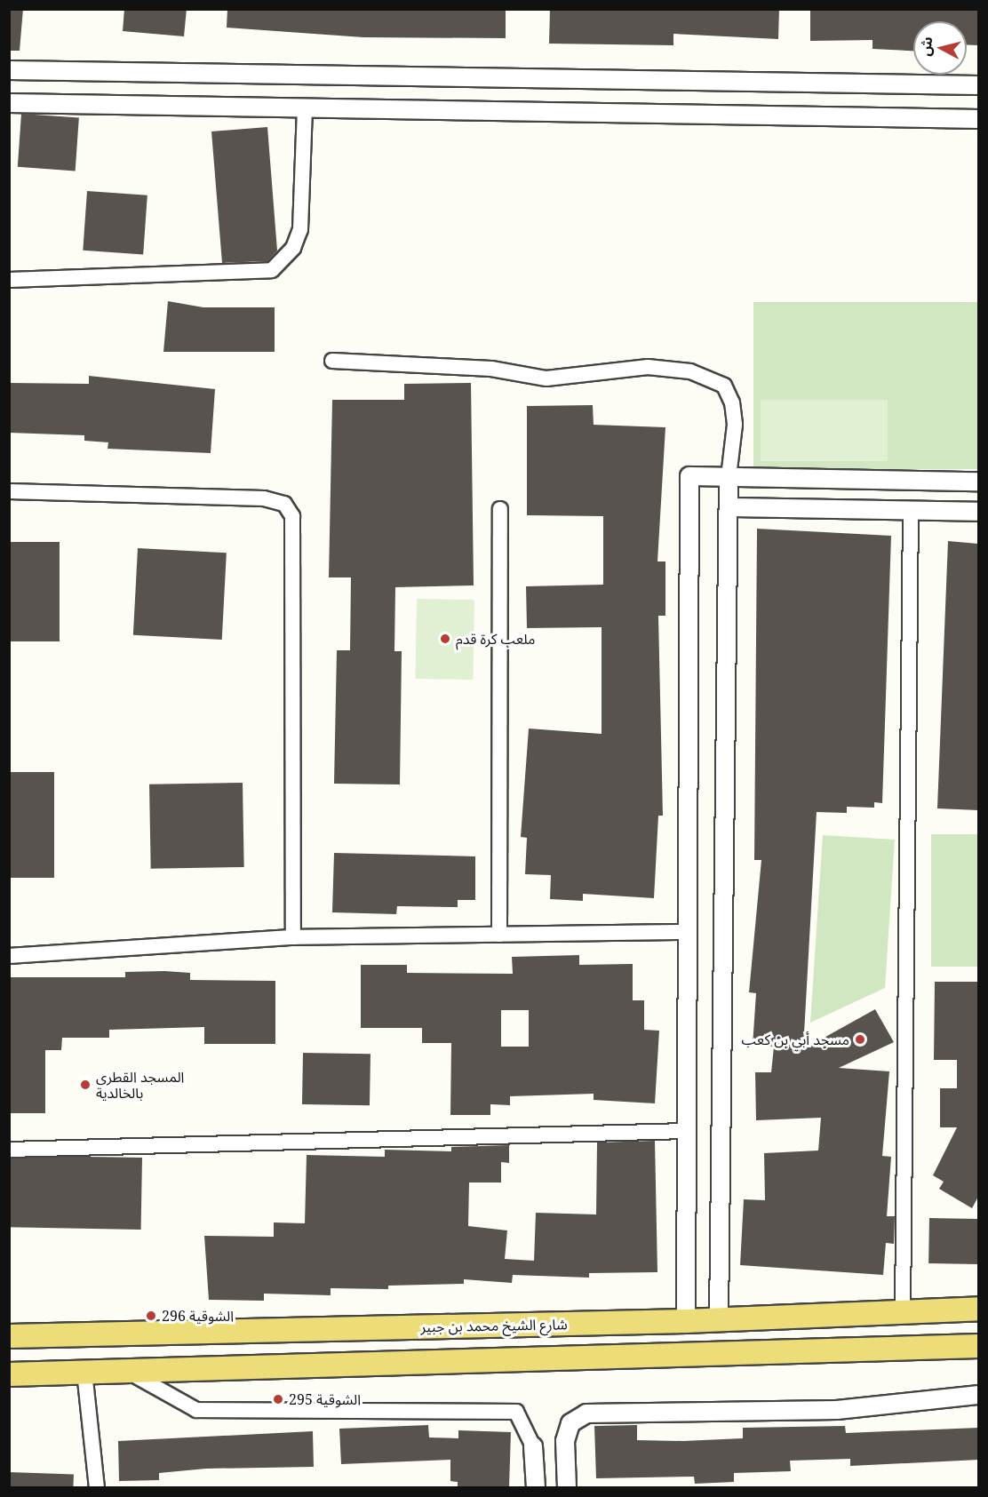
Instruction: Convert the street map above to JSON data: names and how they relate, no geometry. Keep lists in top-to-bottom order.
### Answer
{
  "streets": {
    "main road": ["شارع الشيخ محمد بن جبير"]
  },
  "places": [
    "ملعب كرة قدم",
    "مسجد أبي بن كعب",
    "المسجد القطري بالخالدية",
    "الشوقية 296",
    "الشوقية 295"
  ],
  "north": "left"
}
